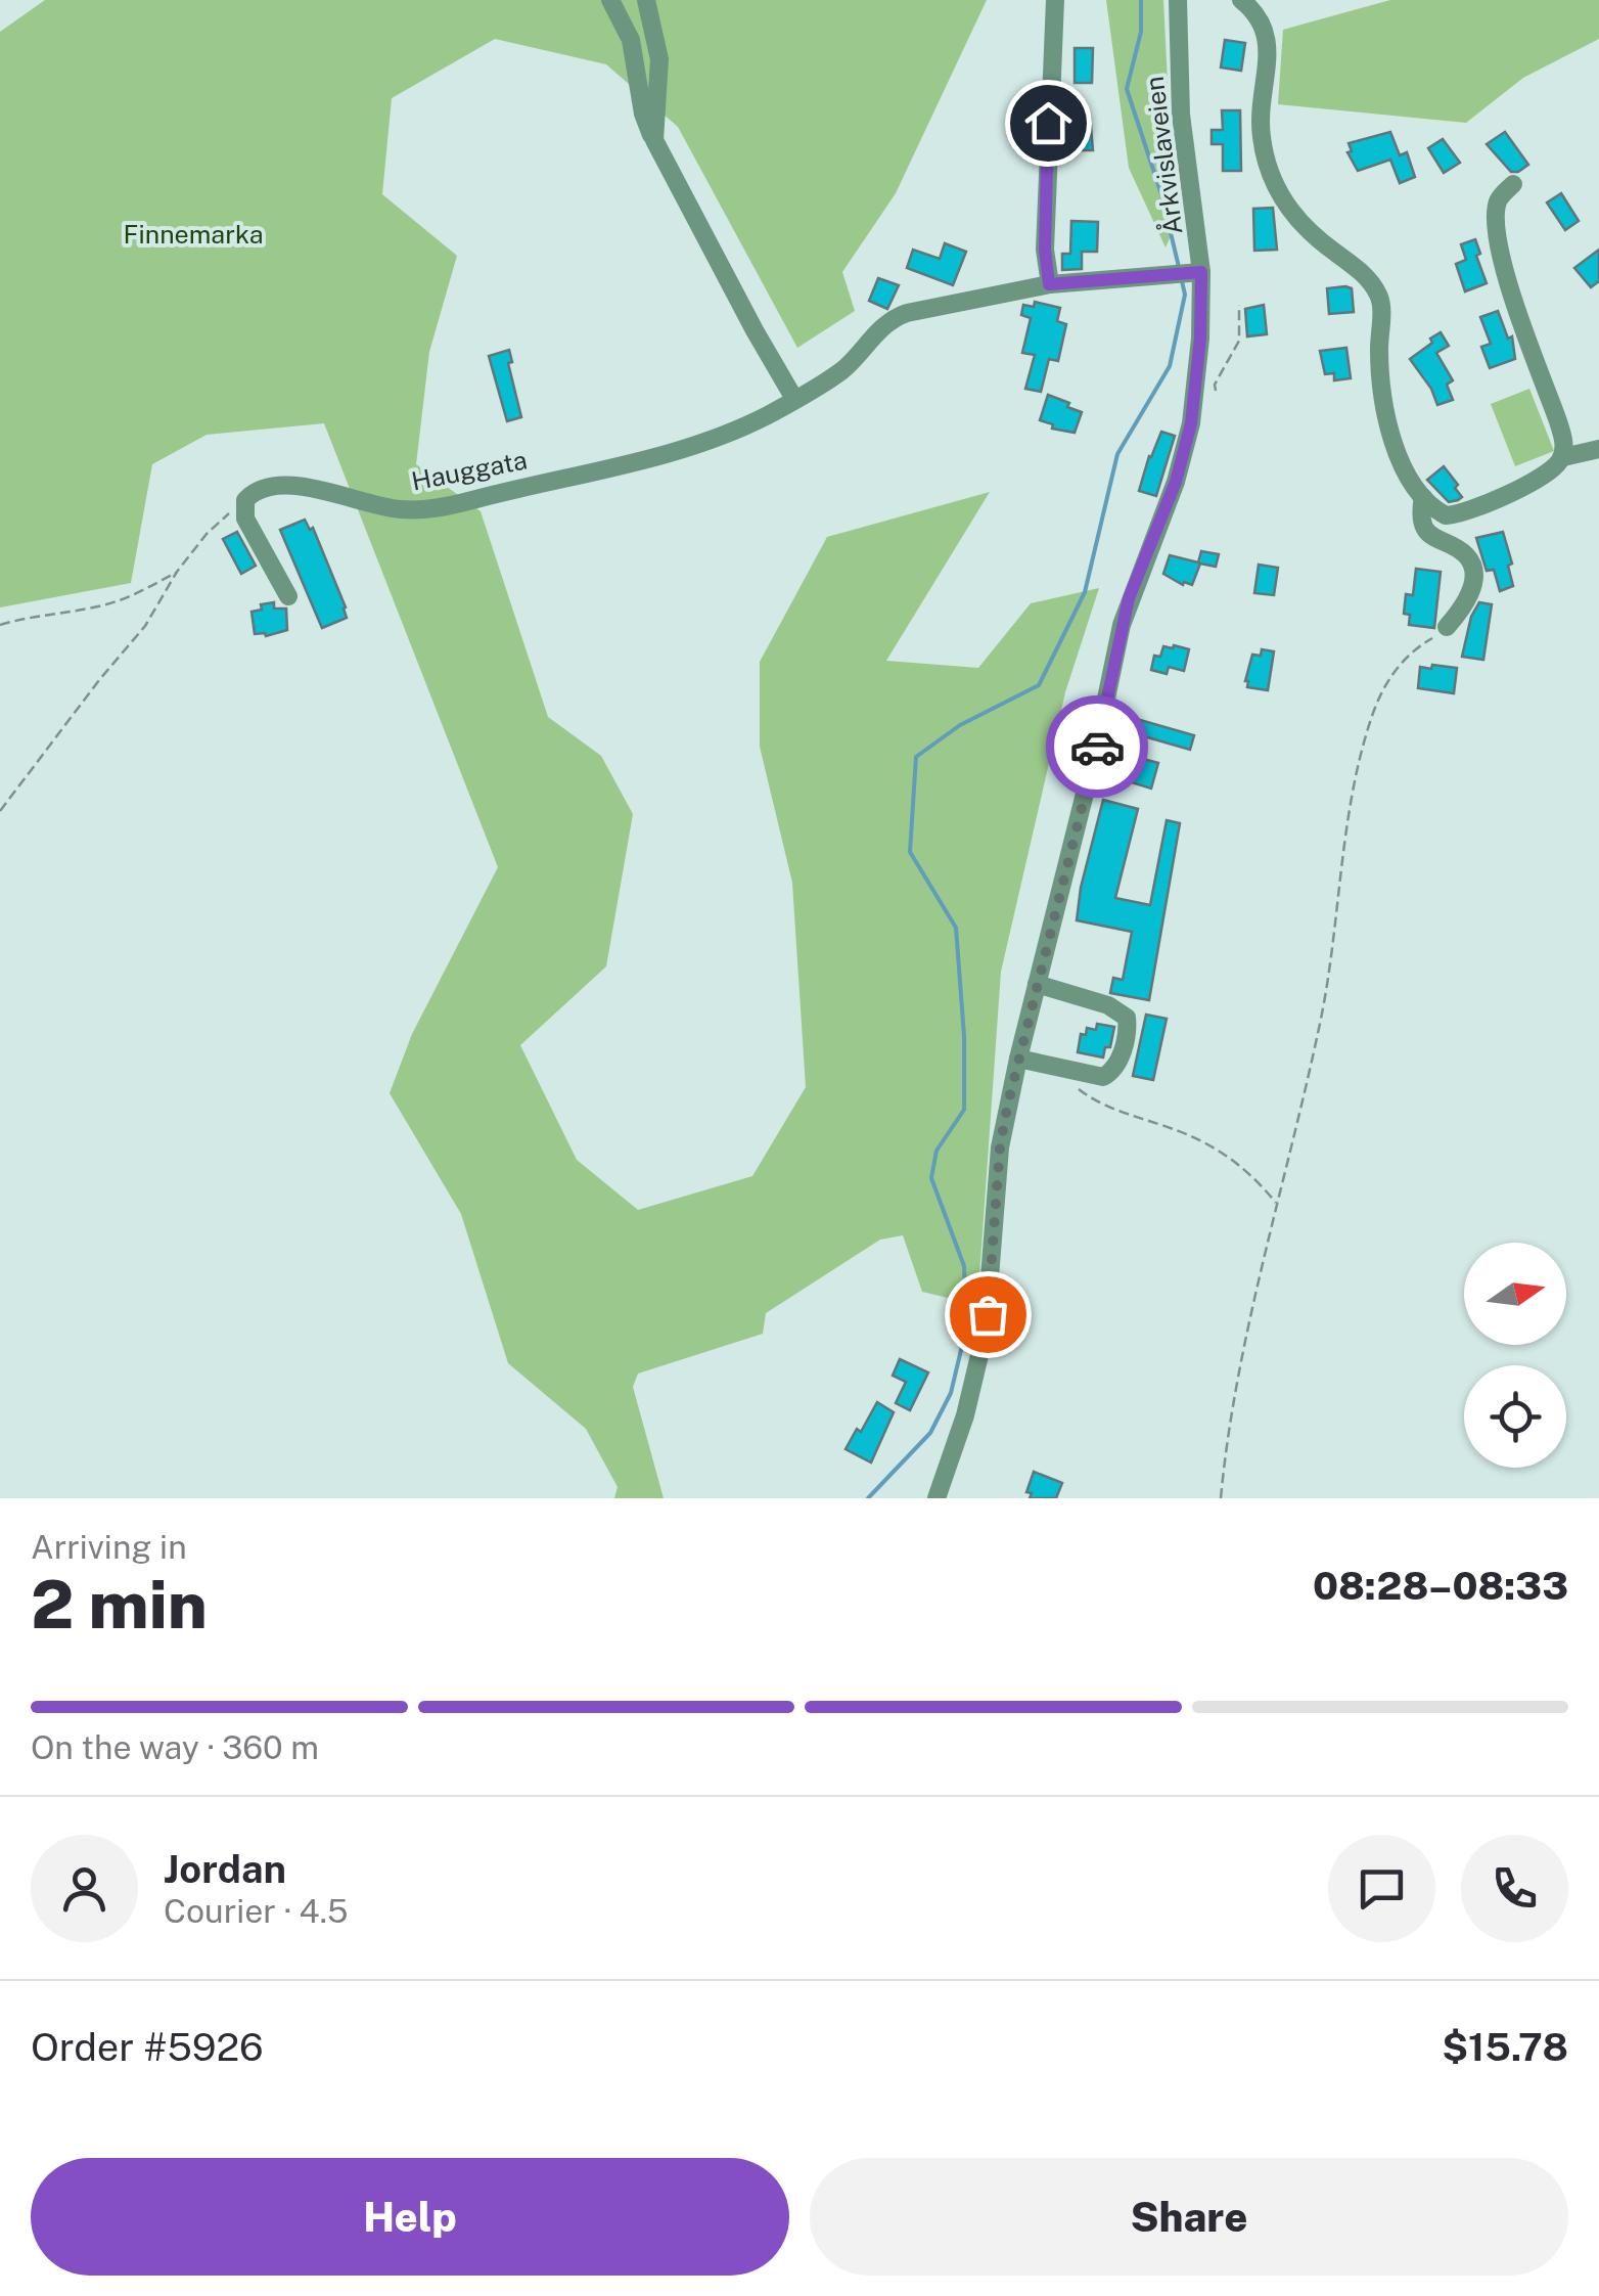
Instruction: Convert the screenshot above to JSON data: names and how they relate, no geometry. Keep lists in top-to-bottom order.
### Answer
{
  "streets": {
    "street": ["Årkvislaveien", "Hauggata"]
  },
  "crossings": [
    ["Årkvislaveien", "Hauggata"]
  ],
  "parks": ["Finnemarka"],
  "north": "right",
  "page": {
    "heading": ["2 min", "Arriving in", "08:28–08:33"],
    "panel": [
      "Jordan",
      "Courier · 4.5",
      "Order #5926",
      "$15.78"
    ],
    "bar": "On the way · 360 m",
    "buttons": ["Help", "Share"]
  }
}
